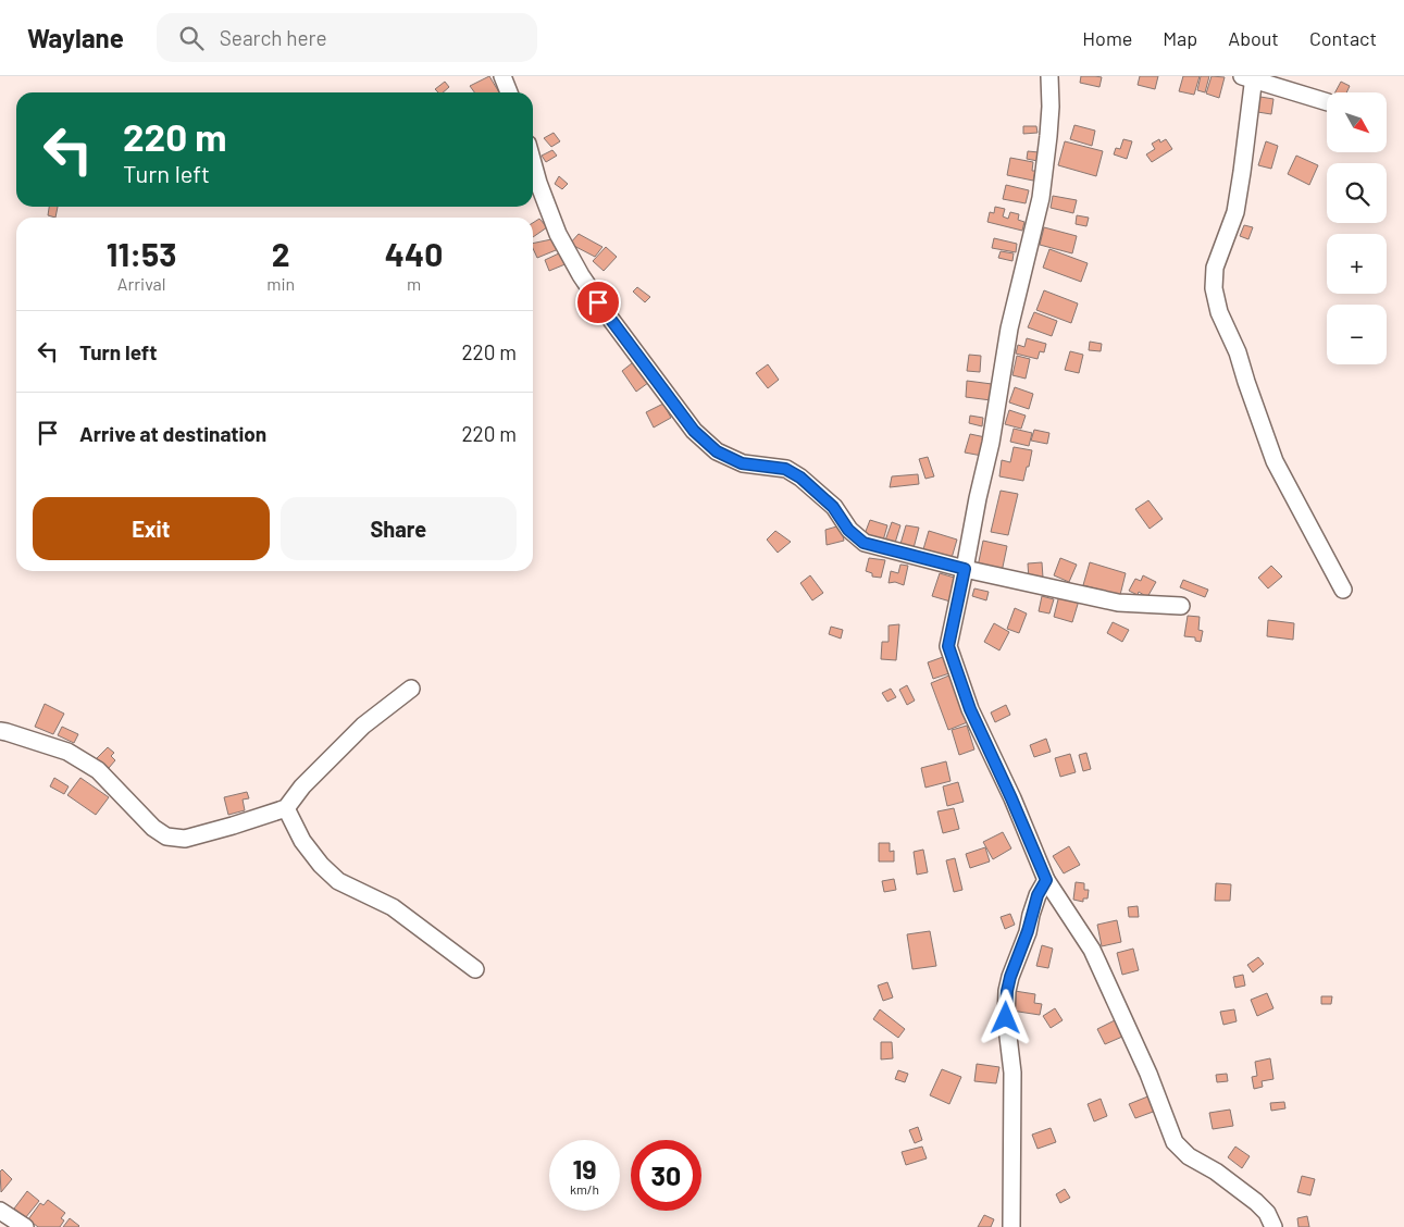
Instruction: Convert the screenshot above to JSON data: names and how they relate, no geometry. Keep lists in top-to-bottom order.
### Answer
{
  "north": "bottom right",
  "page": {
    "header": "Waylane",
    "search": "Search here",
    "nav": [
      "Home",
      "Map",
      "About",
      "Contact"
    ],
    "map_buttons": ["+", "−"],
    "turn": ["220 m", "Turn left"],
    "eta": [
      "11:53",
      "Arrival",
      "2",
      "min",
      "440",
      "m"
    ],
    "list": [
      {
        "name": "Turn left",
        "value": "220 m"
      },
      {
        "name": "Arrive at destination",
        "value": "220 m"
      }
    ],
    "buttons": ["Exit", "Share"],
    "speed": "19 km/h",
    "limit": "30"
  }
}
